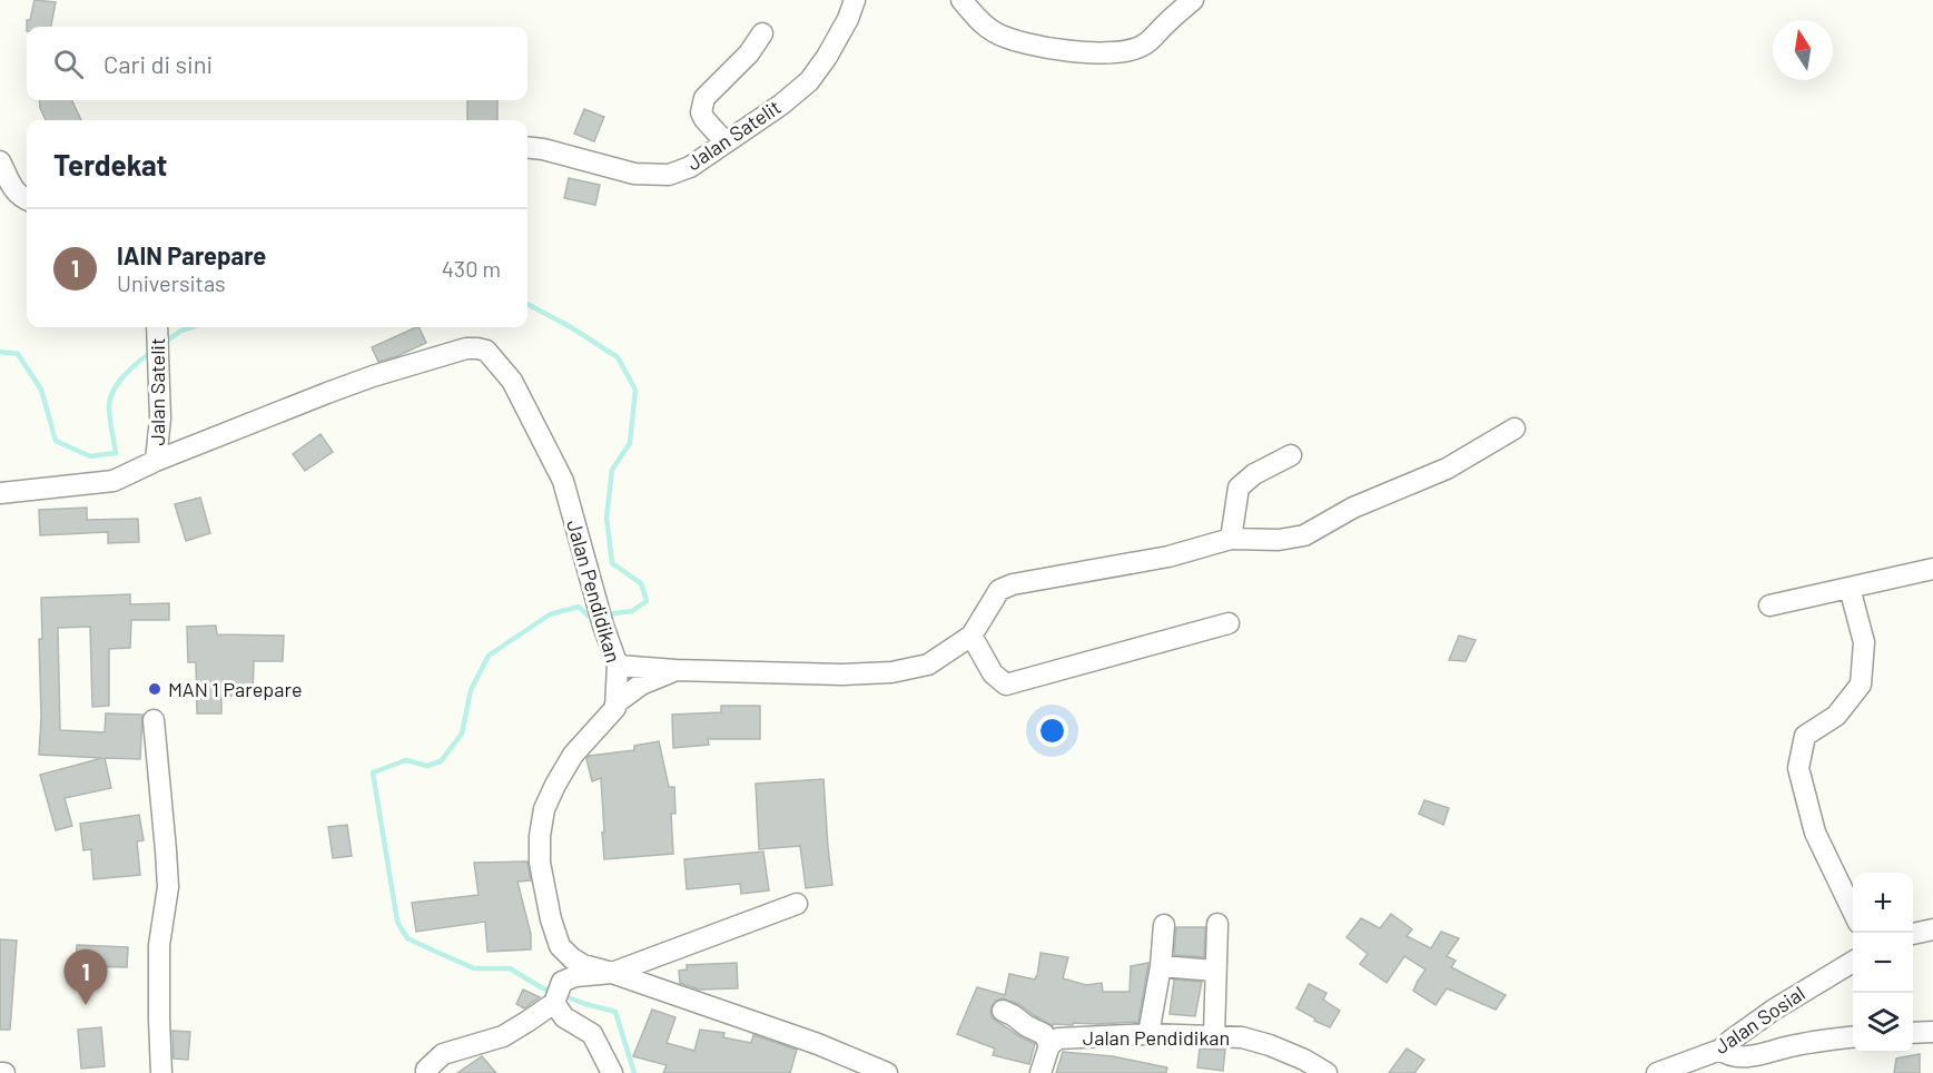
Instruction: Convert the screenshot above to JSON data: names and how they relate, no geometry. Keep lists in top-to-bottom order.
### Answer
{
  "streets": {
    "street": ["Jalan Satelit", "Jalan Pendidikan", "Jalan Sosial"]
  },
  "crossings": [
    ["Jalan Satelit", "Jalan Pendidikan"]
  ],
  "places": ["MAN 1 Parepare"],
  "north": "top",
  "page": {
    "search": "Cari di sini",
    "heading": "Terdekat",
    "list": [
      {
        "mark": "1",
        "name": "IAIN Parepare",
        "note": "Universitas",
        "value": "430 m"
      }
    ],
    "map_buttons": ["+", "−"],
    "pins": "1"
  }
}
